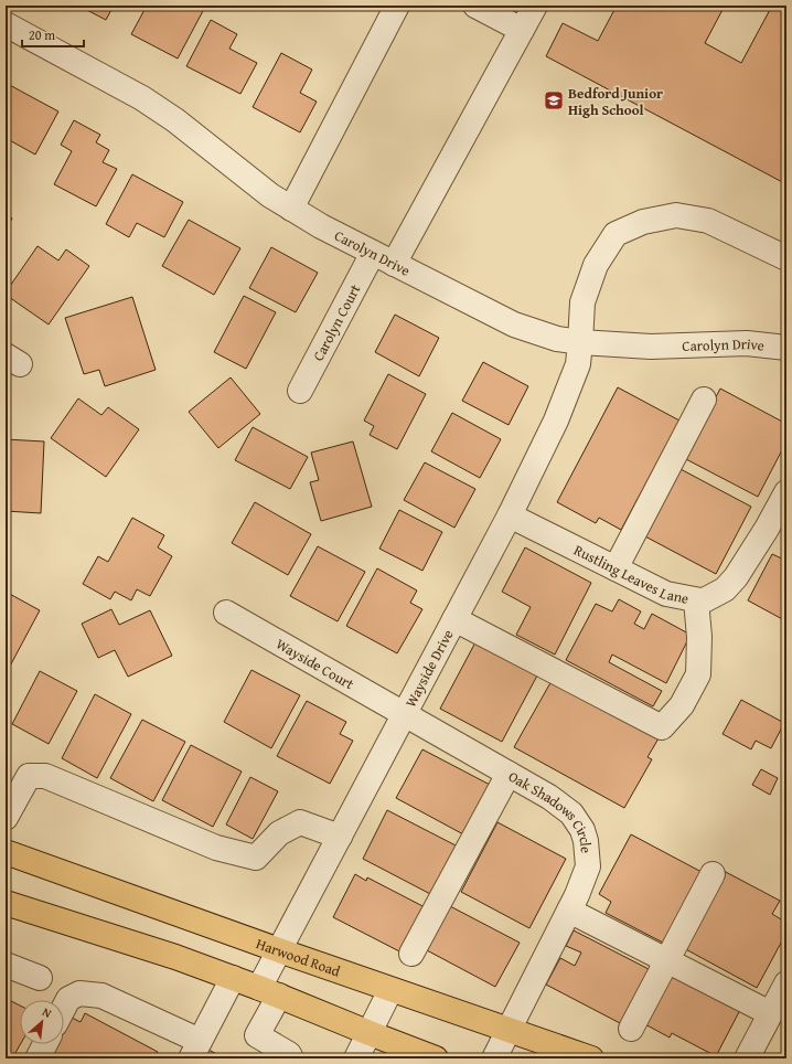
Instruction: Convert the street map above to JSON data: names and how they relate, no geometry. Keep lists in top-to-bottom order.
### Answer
{
  "streets": {
    "main road": ["Harwood Road"],
    "street": [
      "Carolyn Drive",
      "Carolyn Court",
      "Rustling Leaves Lane",
      "Wayside Court",
      "Wayside Drive",
      "Oak Shadows Circle"
    ]
  },
  "crossings": [
    ["Carolyn Drive", "Carolyn Court"],
    ["Carolyn Drive", "Wayside Drive"],
    ["Rustling Leaves Lane", "Wayside Drive"],
    ["Wayside Court", "Wayside Drive"],
    ["Wayside Court", "Oak Shadows Circle"],
    ["Wayside Drive", "Oak Shadows Circle"],
    ["Wayside Drive", "Harwood Road"],
    ["Oak Shadows Circle", "Harwood Road"]
  ],
  "places": {
    "school or university": ["Bedford Junior High School"]
  },
  "scale_bar": "20 m",
  "north": "top right"
}
